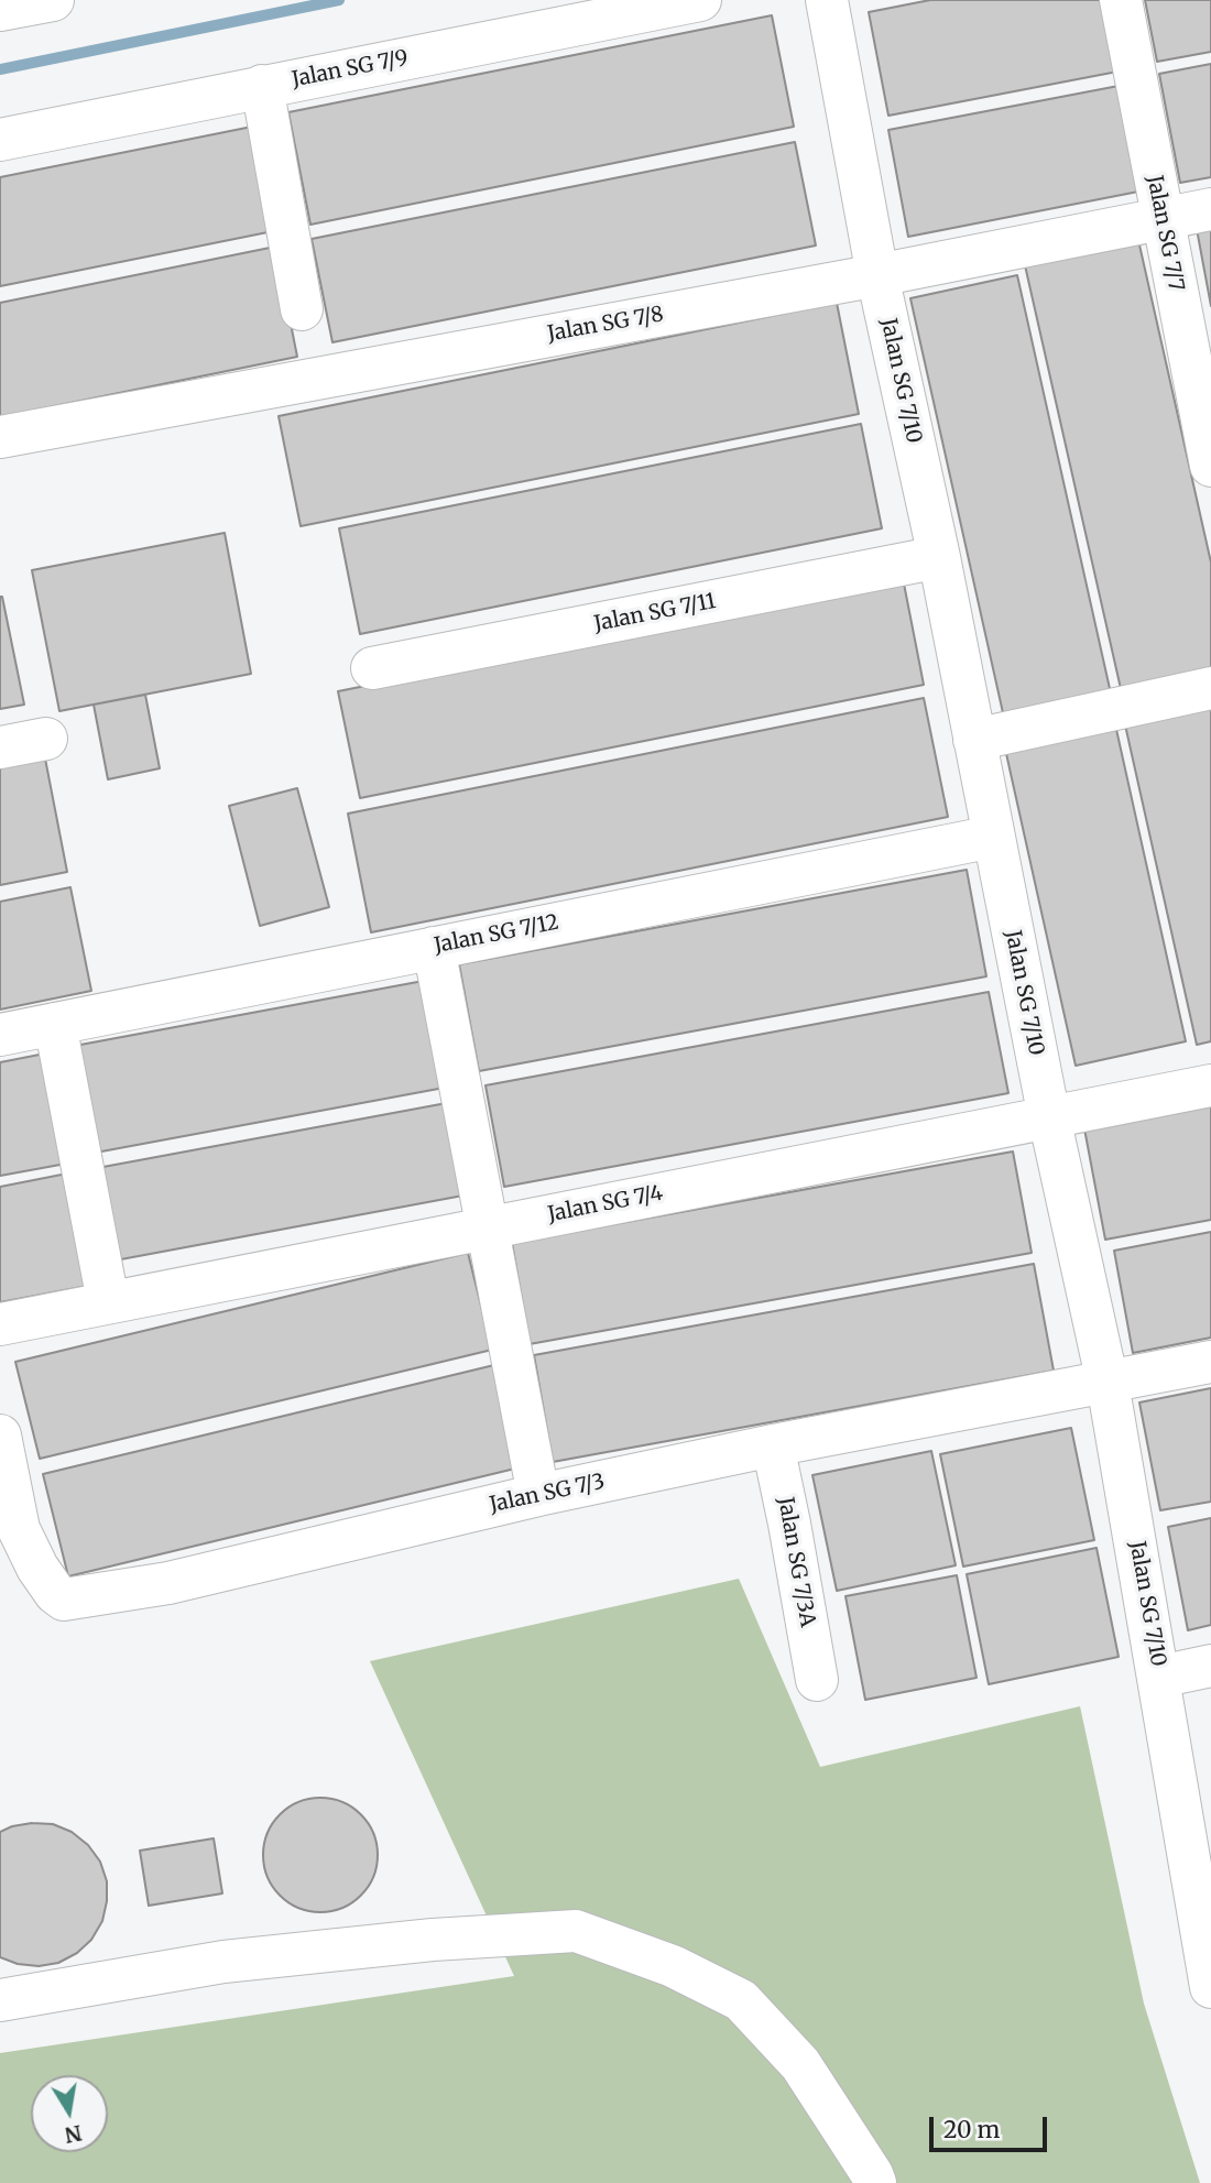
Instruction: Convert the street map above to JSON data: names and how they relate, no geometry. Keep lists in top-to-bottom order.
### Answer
{
  "streets": {
    "street": [
      "Jalan SG 7/9",
      "Jalan SG 7/7",
      "Jalan SG 7/8",
      "Jalan SG 7/10",
      "Jalan SG 7/11",
      "Jalan SG 7/12",
      "Jalan SG 7/4",
      "Jalan SG 7/3",
      "Jalan SG 7/3A"
    ]
  },
  "crossings": [
    ["Jalan SG 7/7", "Jalan SG 7/8"],
    ["Jalan SG 7/8", "Jalan SG 7/10"],
    ["Jalan SG 7/10", "Jalan SG 7/11"],
    ["Jalan SG 7/10", "Jalan SG 7/12"],
    ["Jalan SG 7/10", "Jalan SG 7/4"],
    ["Jalan SG 7/10", "Jalan SG 7/3"],
    ["Jalan SG 7/3", "Jalan SG 7/3A"]
  ],
  "scale_bar": "20 m",
  "north": "bottom"
}
